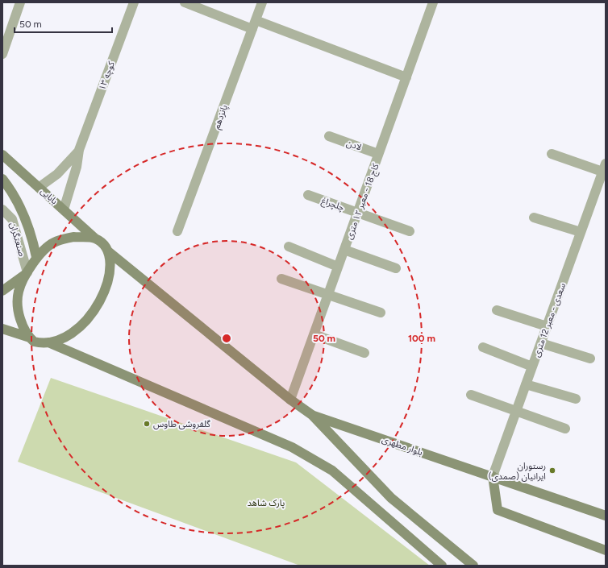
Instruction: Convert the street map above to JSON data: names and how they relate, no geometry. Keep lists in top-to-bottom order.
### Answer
{
  "streets": {
    "main road": ["بابایی", "بلوار مطهری"],
    "street": [
      "کوچه ۱۳",
      "پانزدهم",
      "لادن",
      "کاج 18 - معبر ۱۲ متری",
      "چلچراغ",
      "صنعتگران",
      "سعدی - معبر 12 متری"
    ]
  },
  "crossings": [
    ["کوچه ۱۳", "بابایی"],
    ["لادن", "کاج 18 - معبر ۱۲ متری"],
    ["بابایی", "صنعتگران"],
    ["کاج 18 - معبر ۱۲ متری", "چلچراغ"],
    ["سعدی - معبر 12 متری", "بلوار مطهری"]
  ],
  "parks": ["پارک شاهد"],
  "places": ["گلفروشی طاوس", "رستوران ایرانیان (صمدی)"],
  "scale_bar": "50 m",
  "rings": ["50 m", "100 m"]
}
